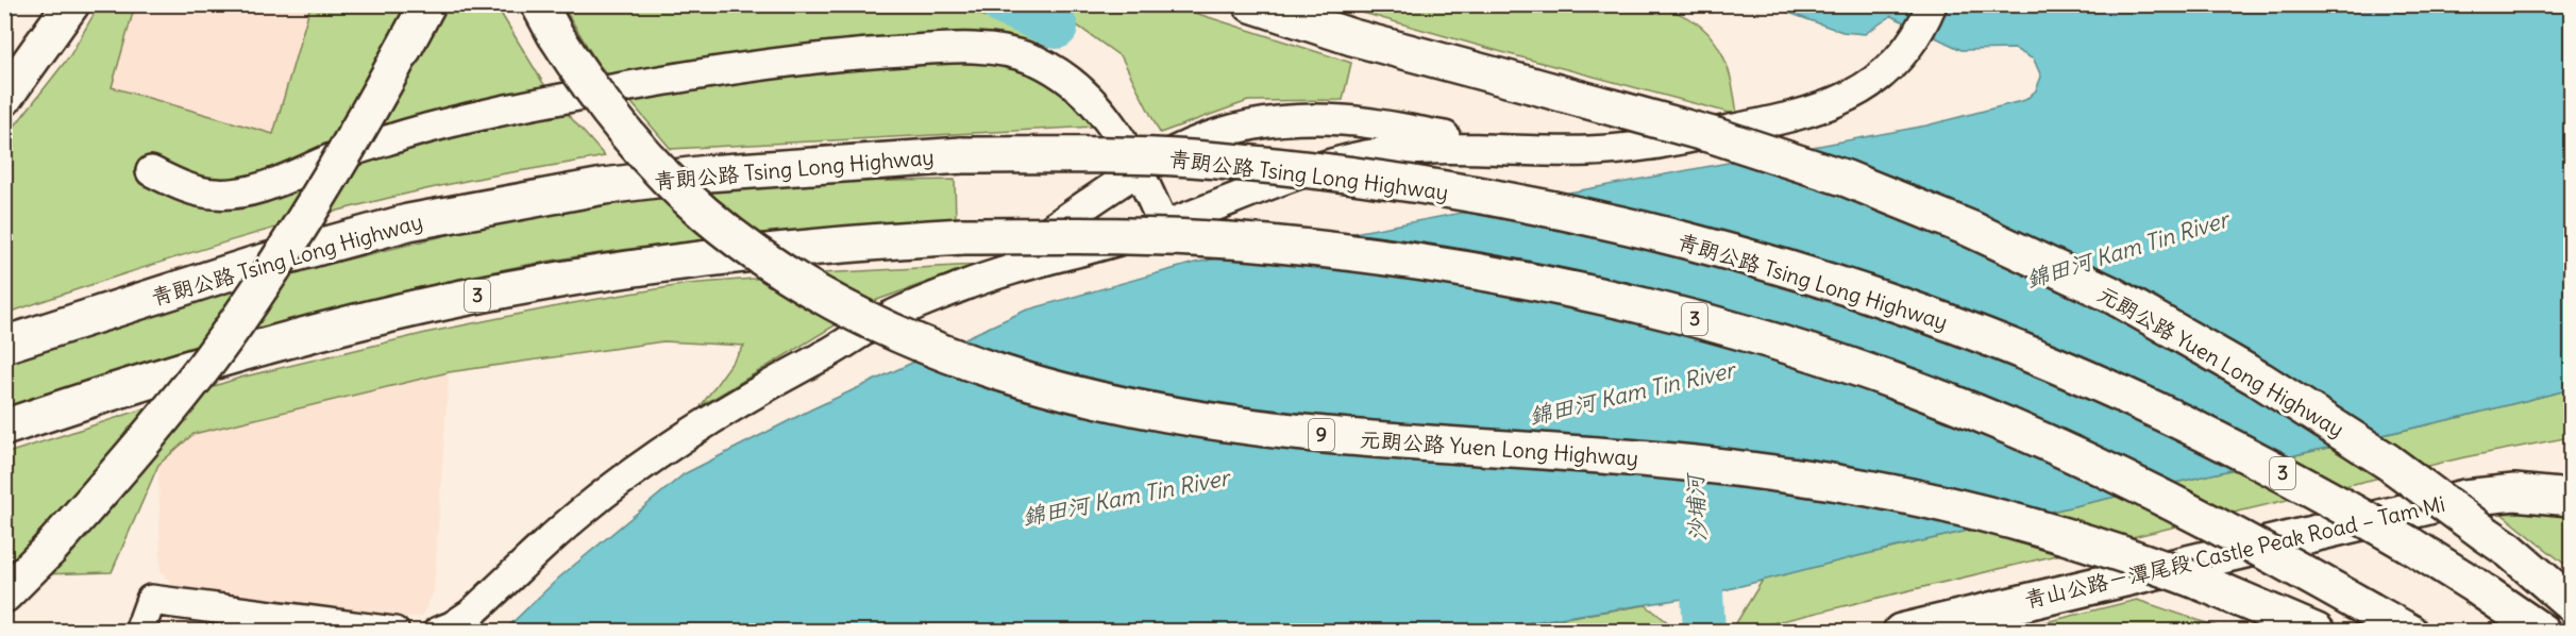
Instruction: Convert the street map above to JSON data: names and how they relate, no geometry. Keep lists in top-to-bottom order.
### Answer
{
  "streets": {
    "main road": [
      "青朗公路 Tsing Long Highway",
      "3",
      "元朗公路 Yuen Long Highway",
      "9",
      "青山公路－潭尾段 Castle Peak Road – Tam Mi"
    ]
  },
  "water": ["錦田河 Kam Tin River", "沙埔河"]
}
